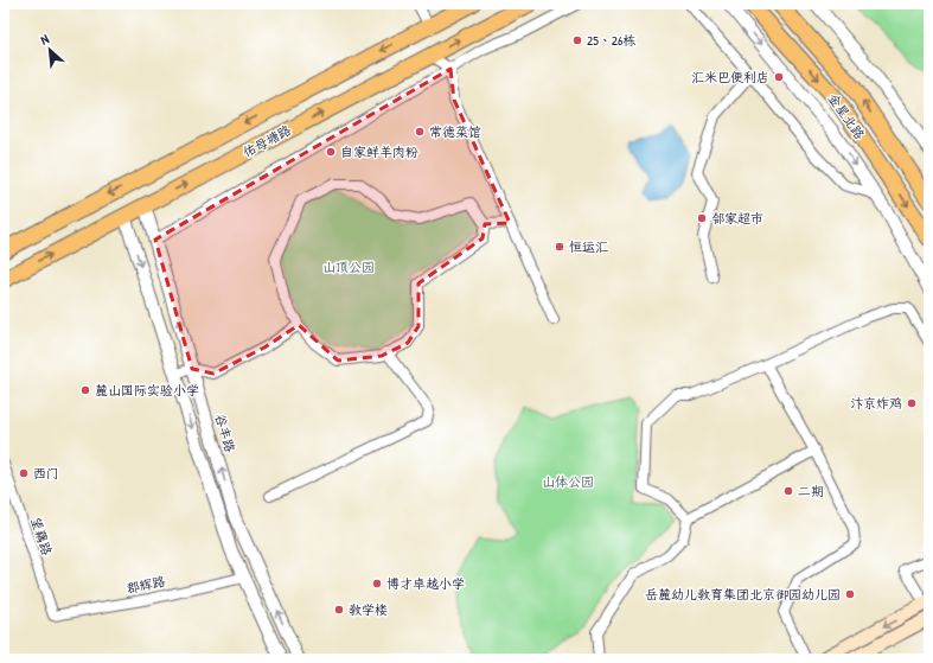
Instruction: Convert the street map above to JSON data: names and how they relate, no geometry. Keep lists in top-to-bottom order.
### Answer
{
  "streets": {
    "main road": ["金星北路", "佑母塘路"],
    "street": ["谷丰路", "望藕路", "郡辉路"]
  },
  "crossings": [
    ["佑母塘路", "谷丰路"],
    ["望藕路", "郡辉路"]
  ],
  "parks": ["山顶公园", "山体公园"],
  "places": [
    "25、26栋",
    "汇米巴便利店",
    "常德菜馆",
    "自家鲜羊肉粉",
    "邻家超市",
    "恒运汇",
    "麓山国际实验小学",
    "汴京炸鸡",
    "西门",
    "二期",
    "博才卓越小学",
    "岳麓幼儿教育集团北京御园幼儿园",
    "教学楼"
  ],
  "north": "top left"
}
